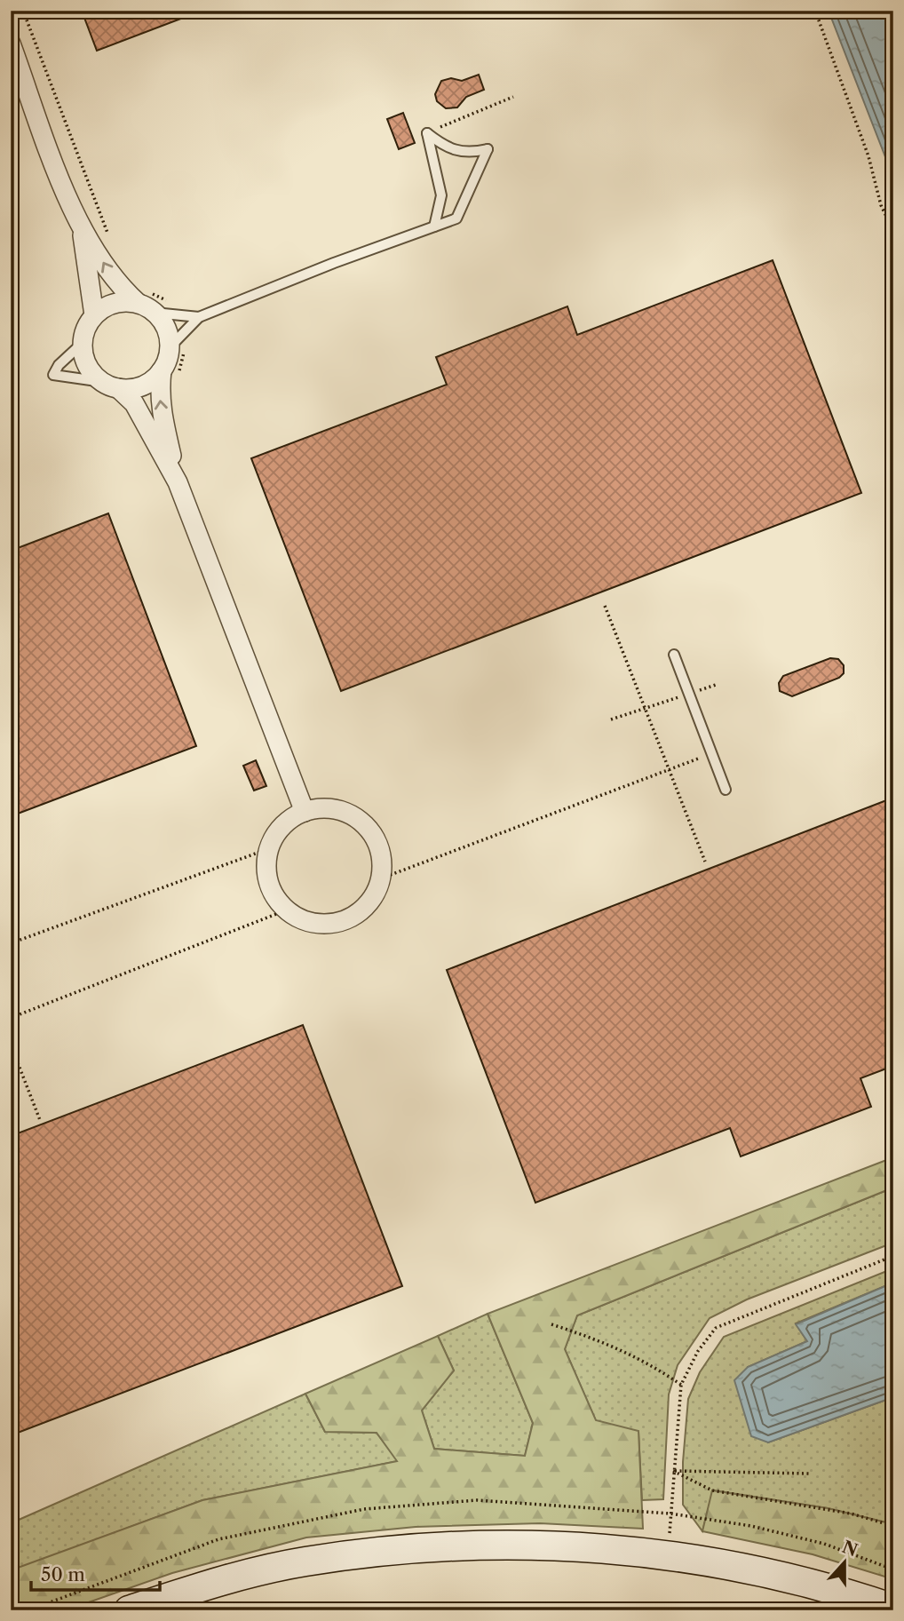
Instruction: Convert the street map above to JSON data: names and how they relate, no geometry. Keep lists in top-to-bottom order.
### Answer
{
  "scale_bar": "50 m",
  "north": "top"
}
